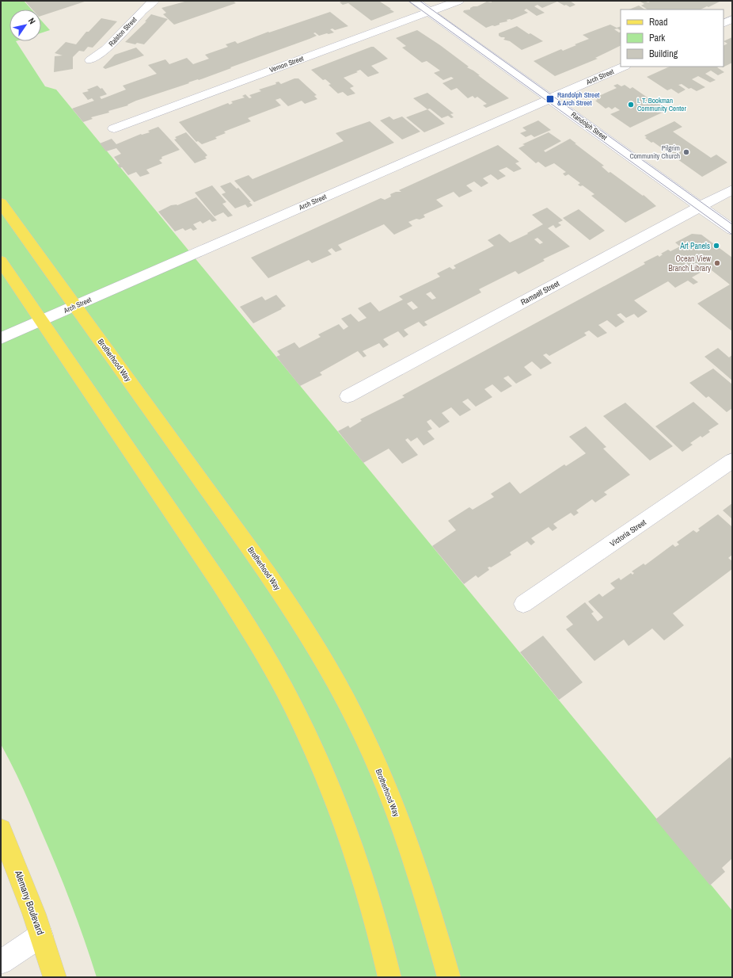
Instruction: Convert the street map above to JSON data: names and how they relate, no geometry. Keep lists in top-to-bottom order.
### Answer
{
  "streets": {
    "main road": ["Brotherhood Way", "Alemany Boulevard"],
    "street": [
      "Ralston Street",
      "Vernon Street",
      "Arch Street",
      "Randolph Street",
      "Ramsell Street",
      "Victoria Street"
    ]
  },
  "crossings": [
    ["Vernon Street", "Randolph Street"],
    ["Arch Street", "Randolph Street"],
    ["Arch Street", "Brotherhood Way"],
    ["Randolph Street", "Ramsell Street"]
  ],
  "places": {
    "transit": ["Randolph Street & Arch Street"],
    "other": [
      "I. T. Bookman Community Center",
      "Pilgrim Community Church",
      "Art Panels",
      "Ocean View Branch Library"
    ]
  },
  "legend": ["Road", "Park", "Building"],
  "north": "top right"
}
